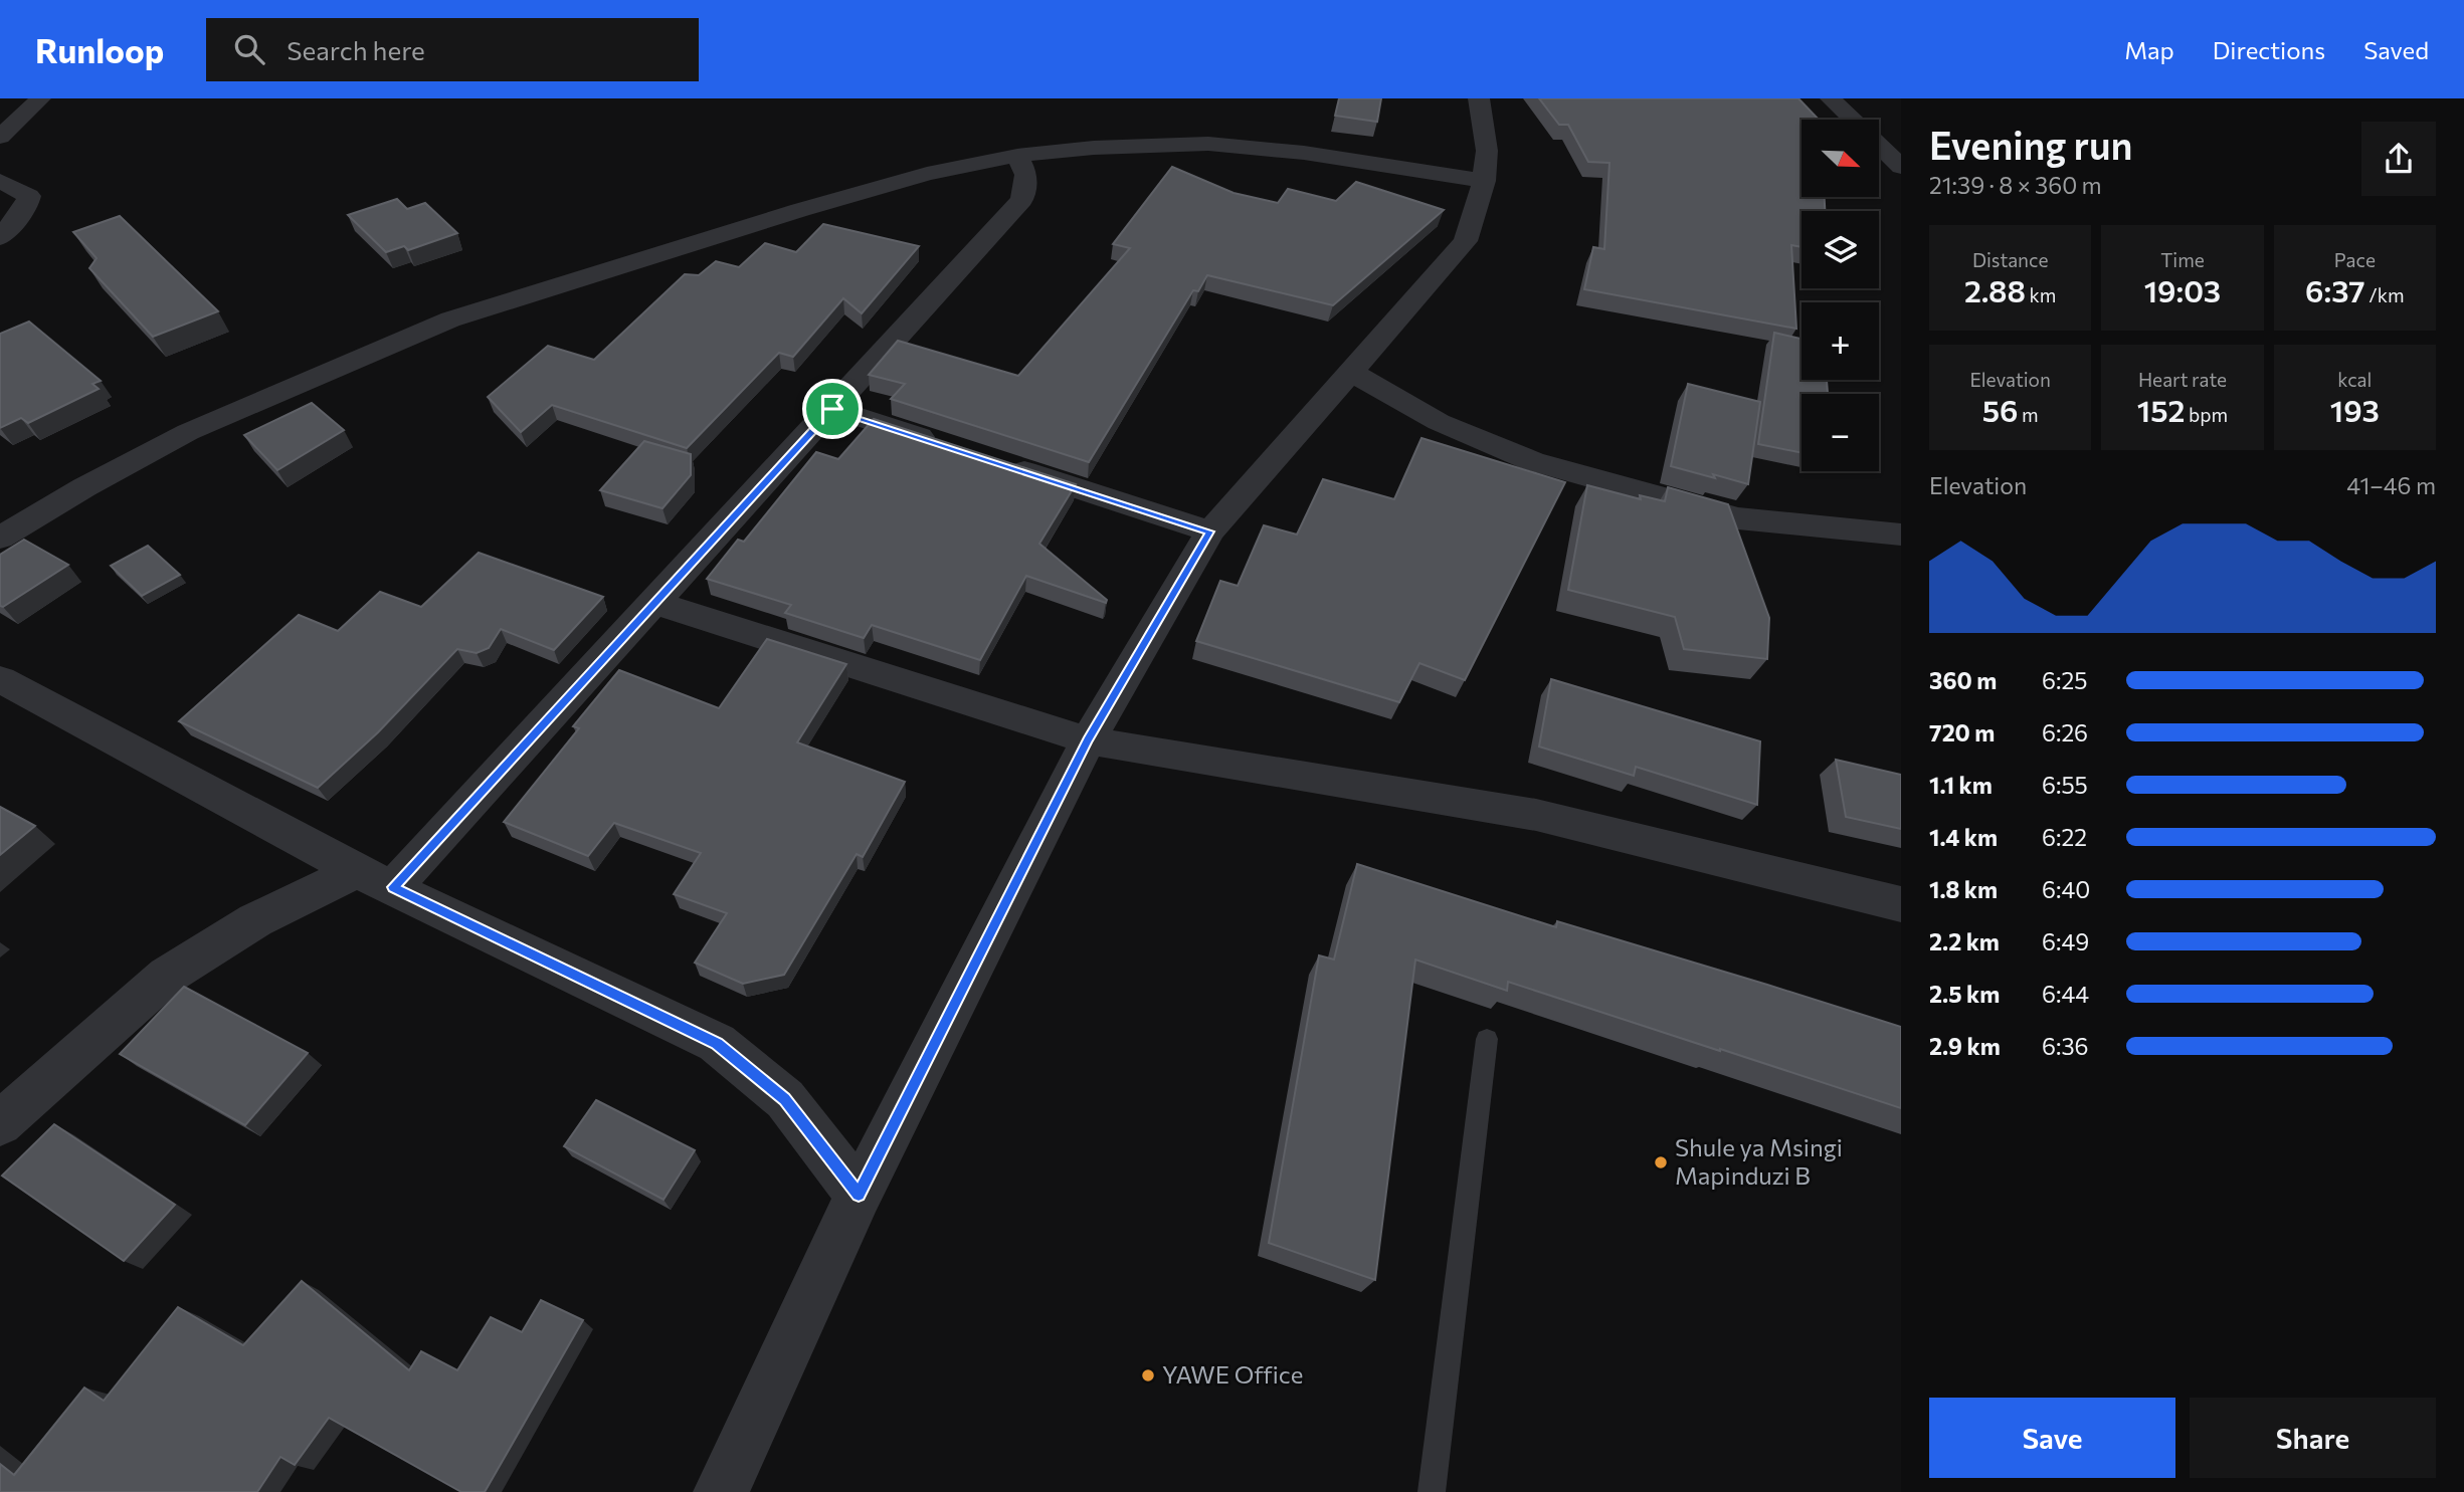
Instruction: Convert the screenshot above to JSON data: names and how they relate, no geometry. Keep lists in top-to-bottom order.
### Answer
{
  "places": ["Shule ya Msingi Mapinduzi B", "YAWE Office"],
  "north": "bottom right",
  "page": {
    "header": "Runloop",
    "search": "Search here",
    "nav": ["Map", "Directions", "Saved"],
    "heading": ["Evening run", "21:39 · 8 × 360 m"],
    "map_buttons": ["+", "−"],
    "stats": [
      ["Distance", "2.88 km"],
      ["Time", "19:03"],
      ["Pace", "6:37 /km"],
      ["Elevation", "56 m"],
      ["Heart rate", "152 bpm"],
      ["kcal", "193"]
    ],
    "chart": ["Elevation", "41–46 m"],
    "list": [
      {
        "name": "360 m",
        "note": "6:25"
      },
      {
        "name": "720 m",
        "note": "6:26"
      },
      {
        "name": "1.1 km",
        "note": "6:55"
      },
      {
        "name": "1.4 km",
        "note": "6:22"
      },
      {
        "name": "1.8 km",
        "note": "6:40"
      },
      {
        "name": "2.2 km",
        "note": "6:49"
      },
      {
        "name": "2.5 km",
        "note": "6:44"
      },
      {
        "name": "2.9 km",
        "note": "6:36"
      }
    ],
    "buttons": ["Save", "Share"]
  }
}
